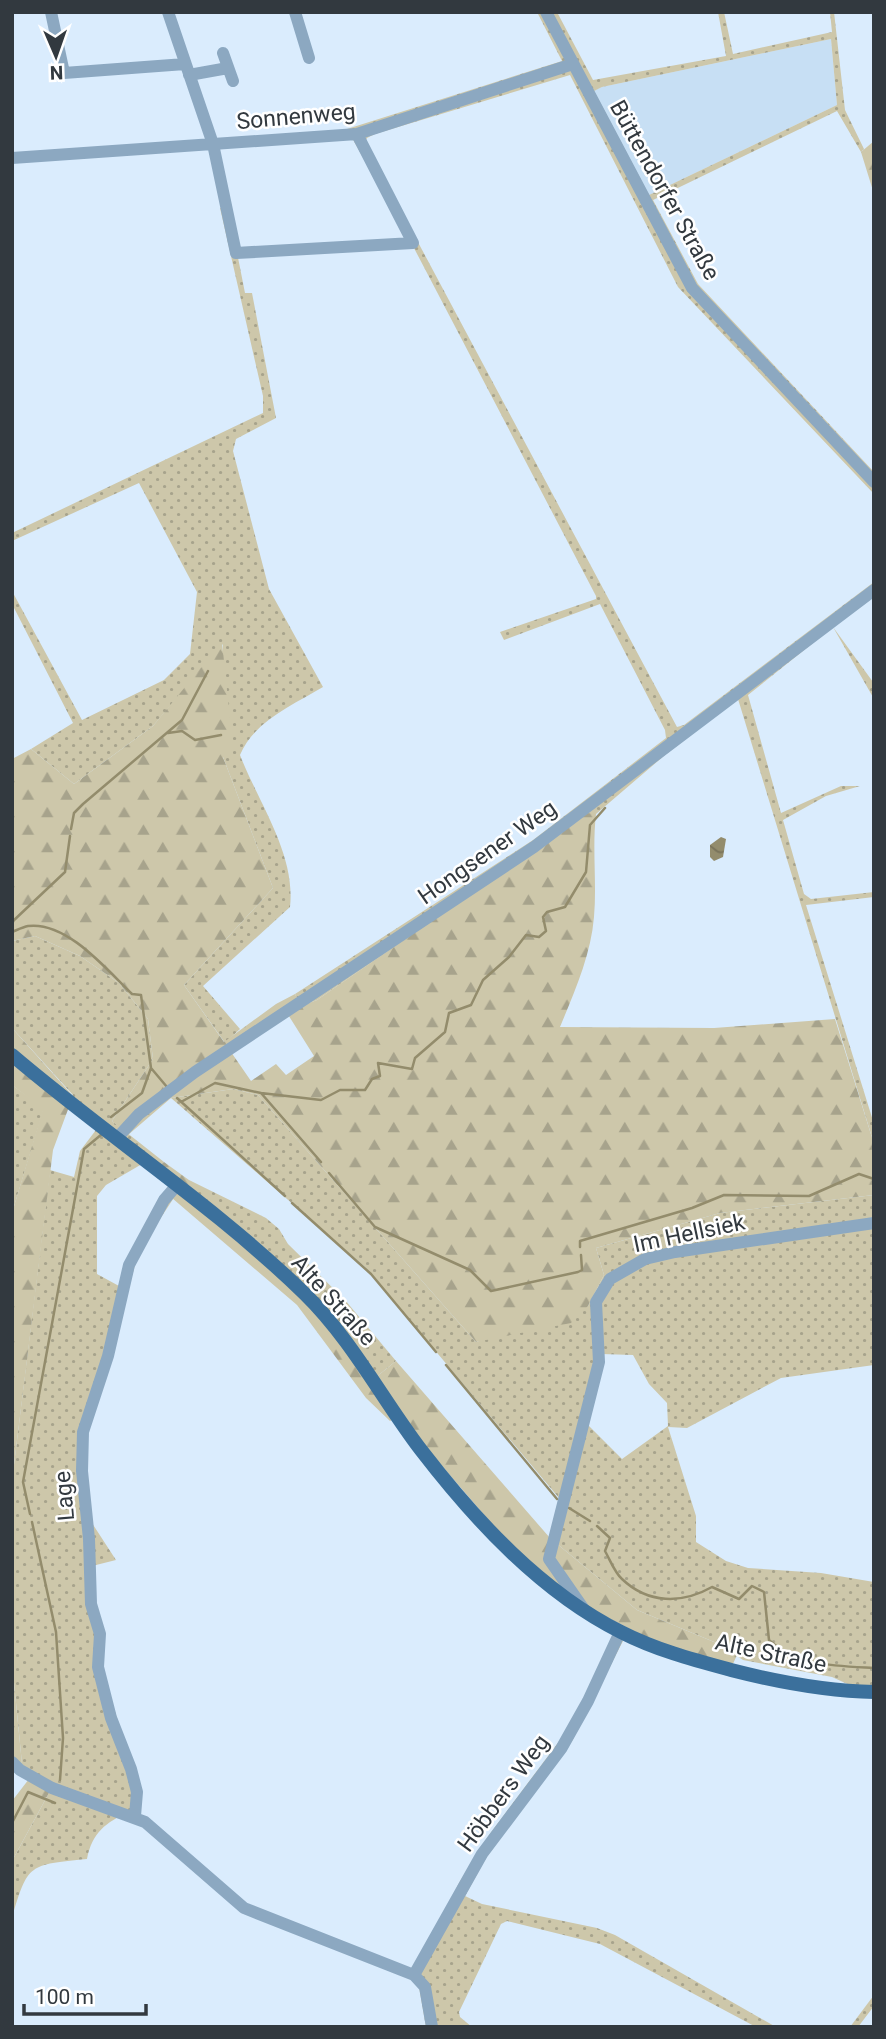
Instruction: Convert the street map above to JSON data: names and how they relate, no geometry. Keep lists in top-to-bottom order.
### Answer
{
  "streets": {
    "main road": ["Alte Straße"],
    "street": [
      "Sonnenweg",
      "Büttendorfer Straße",
      "Hongsener Weg",
      "Im Hellsiek",
      "Lage",
      "Höbbers Weg"
    ]
  },
  "crossings": [
    ["Sonnenweg", "Büttendorfer Straße"],
    ["Hongsener Weg", "Alte Straße"],
    ["Im Hellsiek", "Alte Straße"],
    ["Alte Straße", "Lage"],
    ["Alte Straße", "Höbbers Weg"]
  ],
  "scale_bar": "100 m",
  "north": "bottom"
}
